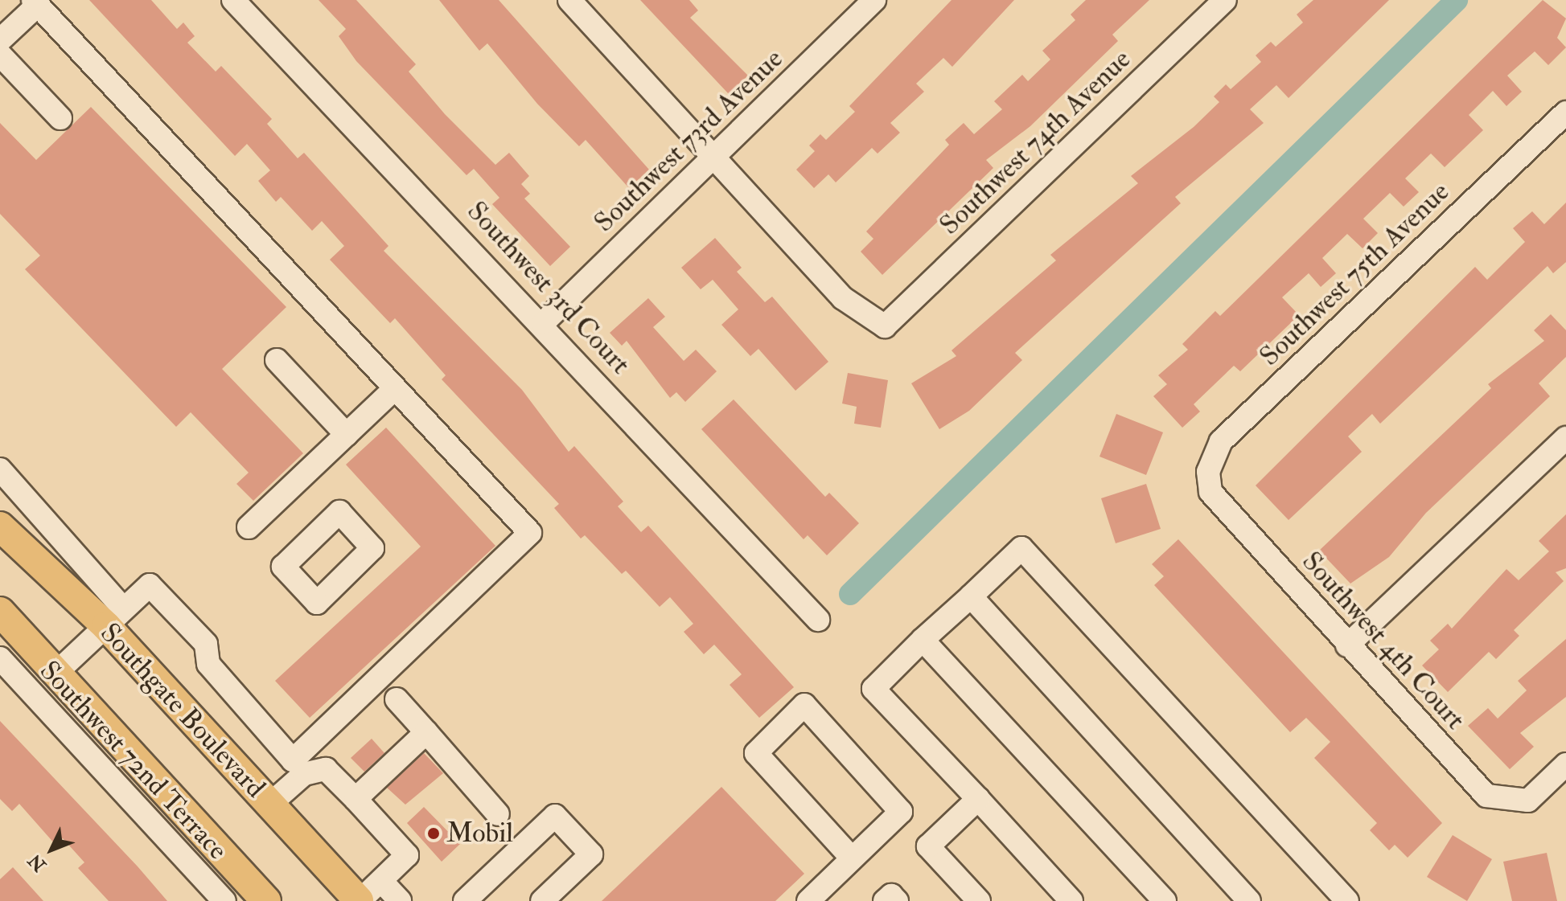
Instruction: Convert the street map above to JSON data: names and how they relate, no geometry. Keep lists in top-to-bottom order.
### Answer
{
  "streets": {
    "main road": ["Southgate Boulevard"],
    "street": [
      "Southwest 73rd Avenue",
      "Southwest 74th Avenue",
      "Southwest 75th Avenue",
      "Southwest 3rd Court",
      "Southwest 4th Court",
      "Southwest 72nd Terrace"
    ]
  },
  "crossings": [
    ["Southwest 73rd Avenue", "Southwest 74th Avenue"],
    ["Southwest 73rd Avenue", "Southwest 3rd Court"],
    ["Southwest 75th Avenue", "Southwest 4th Court"]
  ],
  "places": ["Mobil"],
  "north": "bottom left"
}
